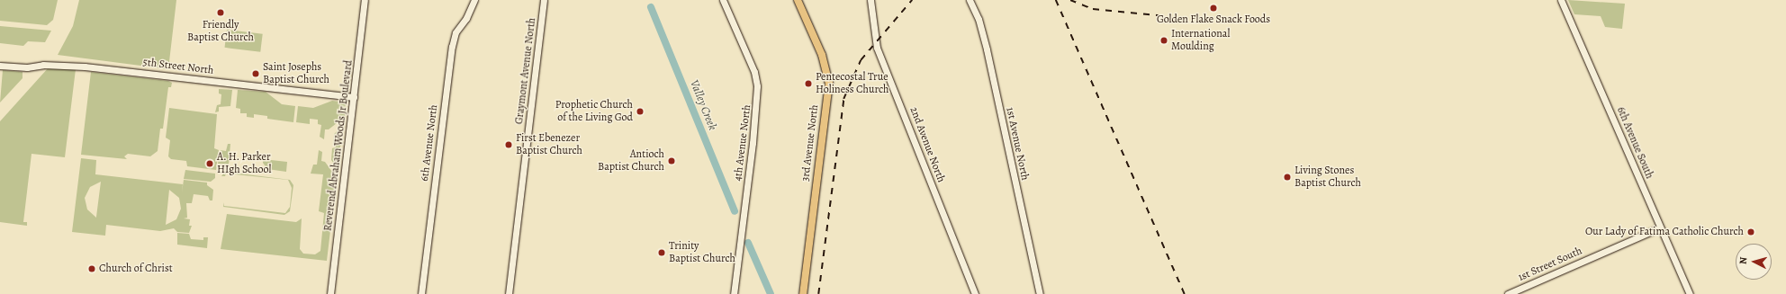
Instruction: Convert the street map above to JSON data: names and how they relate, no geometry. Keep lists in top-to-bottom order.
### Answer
{
  "streets": {
    "main road": ["3rd Avenue North"],
    "street": [
      "5th Street North",
      "Graymont Avenue North",
      "6th Avenue North",
      "4th Avenue North",
      "6th Avenue South",
      "1st Avenue North",
      "2nd Avenue North",
      "Reverend Abraham Woods Jr Boulevard",
      "1st Street South"
    ]
  },
  "crossings": [
    ["5th Street North", "Reverend Abraham Woods Jr Boulevard"],
    ["6th Avenue South", "1st Street South"]
  ],
  "water": ["Valley Creek"],
  "places": [
    "Golden Flake Snack Foods",
    "Friendly Baptist Church",
    "International Moulding",
    "Saint Josephs Baptist Church",
    "Pentecostal True Holiness Church",
    "Prophetic Church of the Living God",
    "First Ebenezer Baptist Church",
    "Antioch Baptist Church",
    "A. H. Parker HIgh School",
    "Living Stones Baptist Church",
    "Our Lady of Fatima Catholic Church",
    "Trinity Baptist Church",
    "Church of Christ"
  ],
  "north": "left"
}
